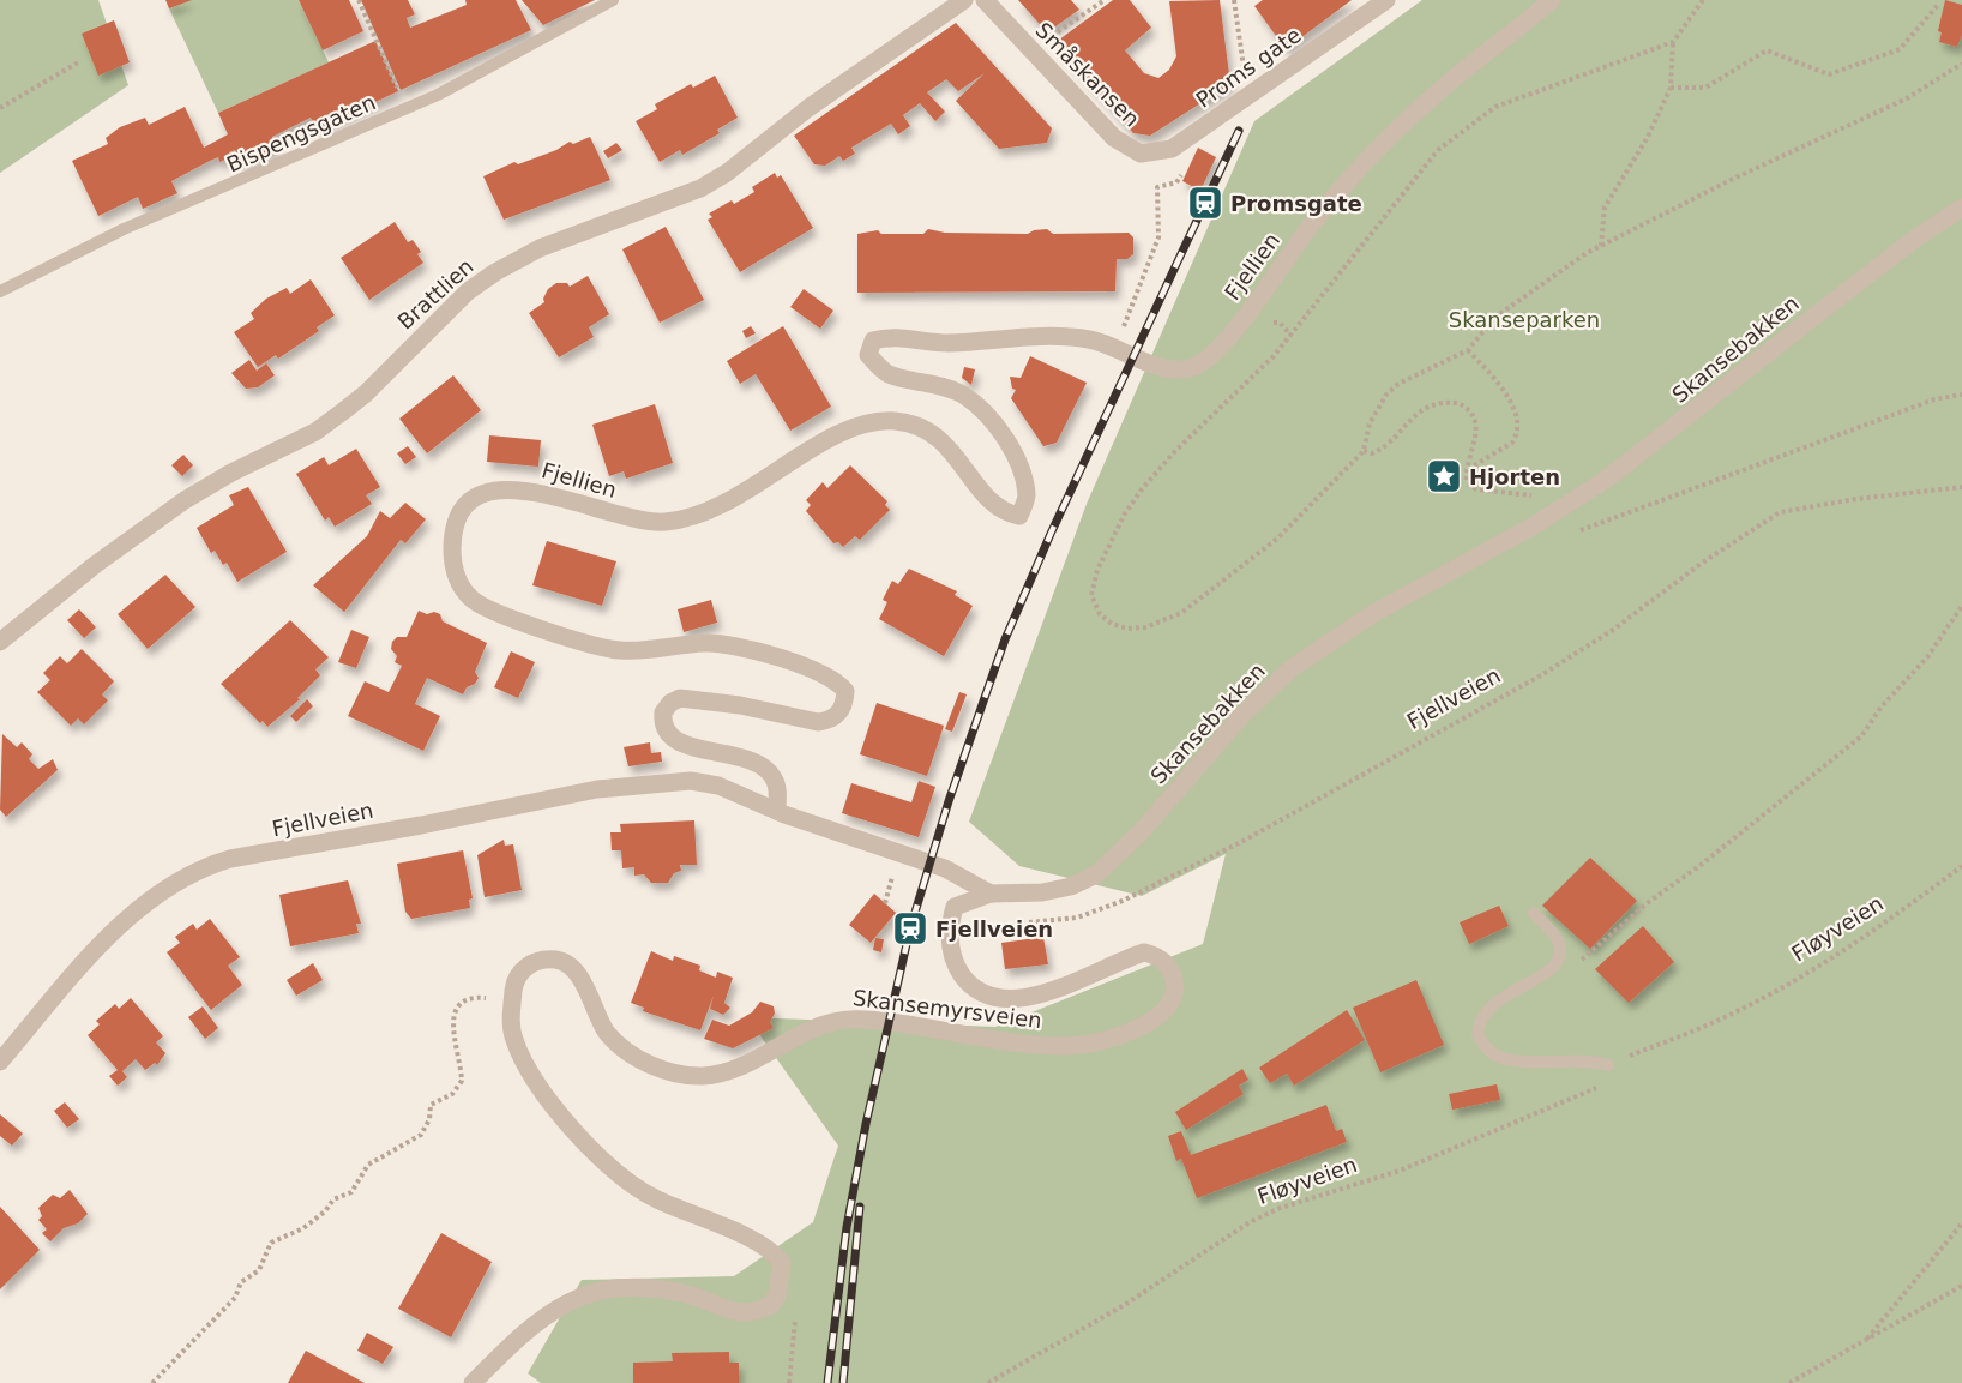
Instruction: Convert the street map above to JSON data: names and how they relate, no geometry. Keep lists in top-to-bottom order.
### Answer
{
  "streets": {
    "street": [
      "Proms gate",
      "Småskansen",
      "Fjellien",
      "Brattlien",
      "Skansebakken",
      "Fjellveien",
      "Skansemyrsveien"
    ],
    "lane": ["Bispengsgaten"],
    "path": ["Fløyveien"]
  },
  "crossings": [
    ["Proms gate", "Småskansen"],
    ["Fjellien", "Fjellveien"],
    ["Skansebakken", "Fjellveien"],
    ["Skansebakken", "Skansemyrsveien"],
    ["Fjellveien", "Skansemyrsveien"]
  ],
  "parks": ["Skanseparken"],
  "places": {
    "station": ["Promsgate", "Fjellveien"],
    "place": ["Hjorten"]
  }
}
